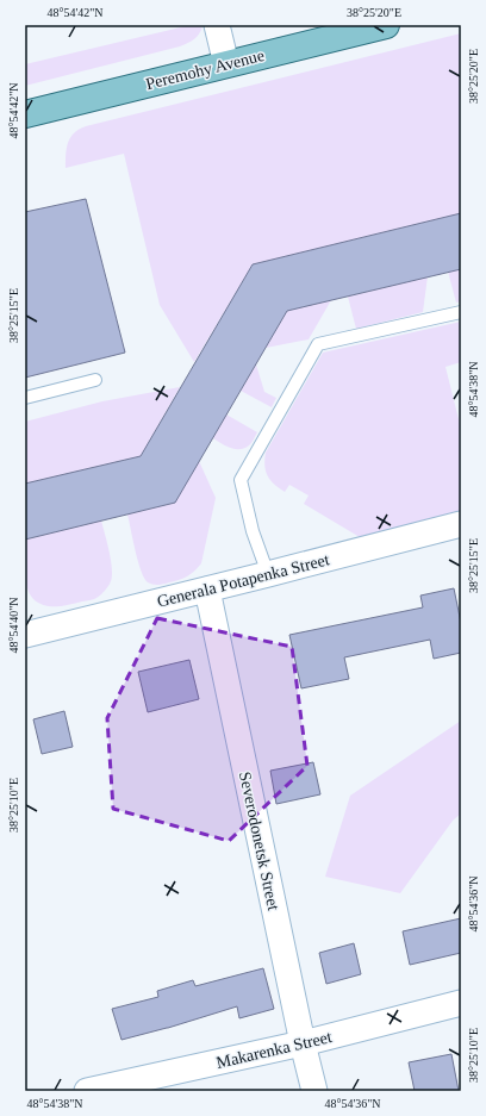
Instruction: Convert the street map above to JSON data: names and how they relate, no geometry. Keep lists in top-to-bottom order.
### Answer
{
  "streets": {
    "main road": ["Peremohy Avenue"],
    "street": ["Generala Potapenka Street", "Severodonetsk Street", "Makarenka Street"]
  },
  "crossings": [
    ["Generala Potapenka Street", "Severodonetsk Street"],
    ["Severodonetsk Street", "Makarenka Street"]
  ],
  "coordinates": [
    "48°54'42\"N",
    "38°25'20\"E",
    "38°25'15\"E",
    "48°54'38\"N",
    "48°54'40\"N",
    "38°25'10\"E",
    "48°54'36\"N"
  ]
}
